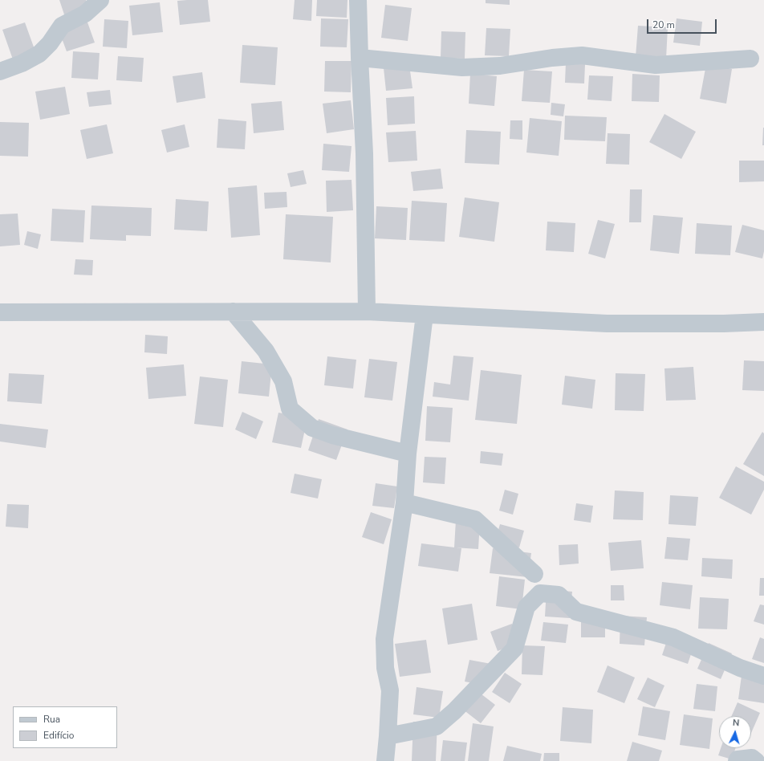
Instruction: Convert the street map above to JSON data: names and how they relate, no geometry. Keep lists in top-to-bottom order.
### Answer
{
  "legend": ["Rua", "Edifício"],
  "scale_bar": "20 m",
  "north": "top"
}
